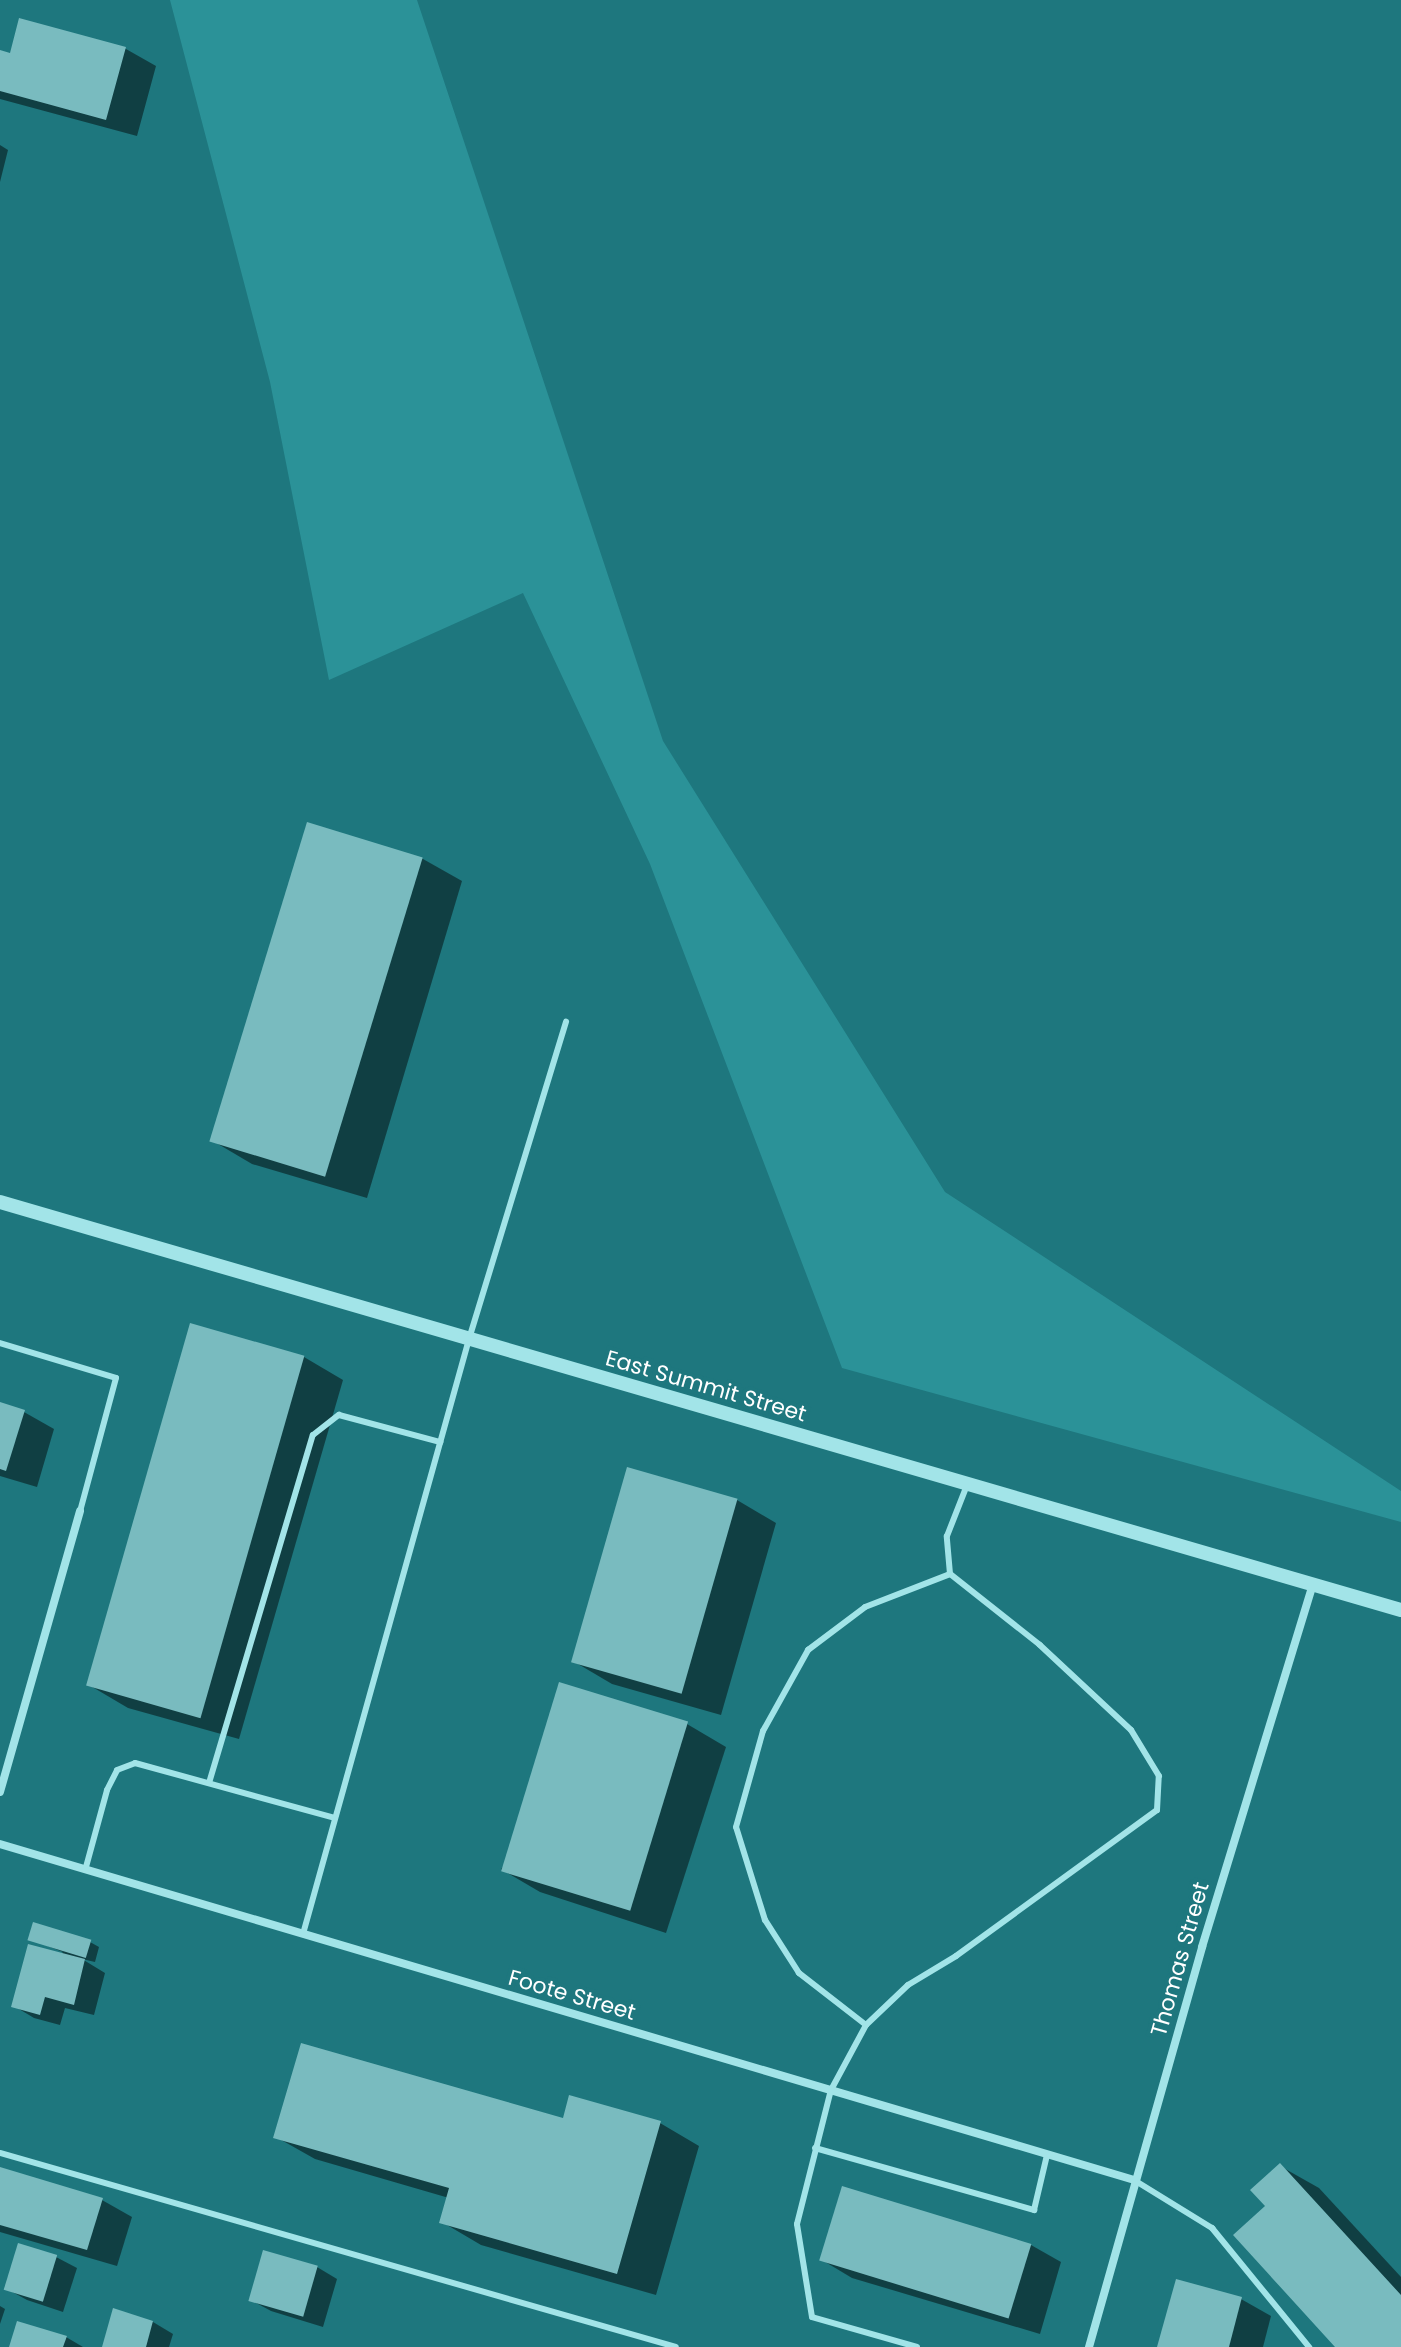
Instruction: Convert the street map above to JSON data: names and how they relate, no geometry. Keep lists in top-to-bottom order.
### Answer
{
  "streets": {
    "street": ["East Summit Street", "Thomas Street", "Foote Street"]
  },
  "crossings": [
    ["East Summit Street", "Thomas Street"],
    ["Thomas Street", "Foote Street"]
  ]
}
